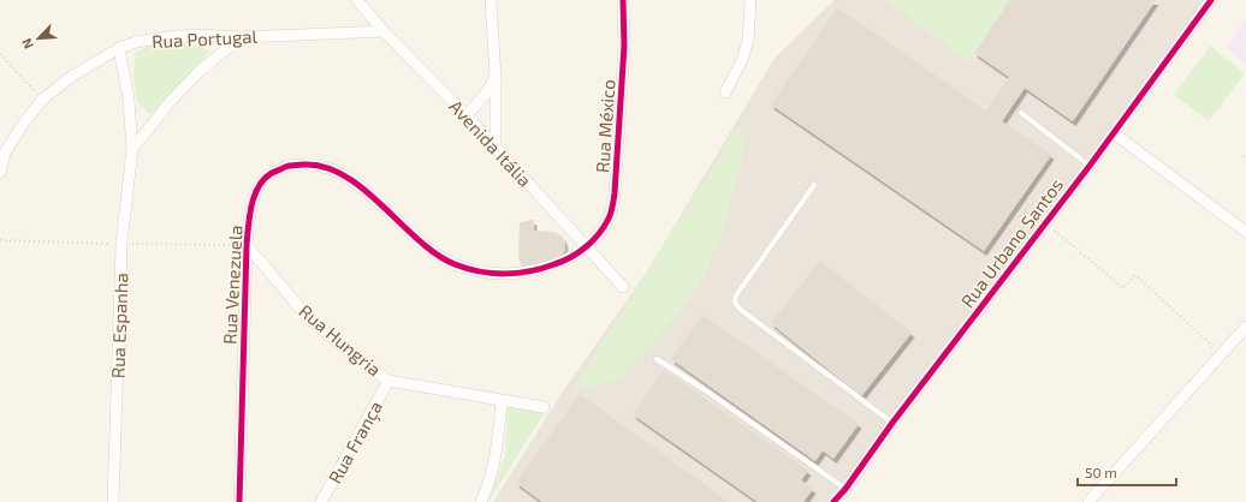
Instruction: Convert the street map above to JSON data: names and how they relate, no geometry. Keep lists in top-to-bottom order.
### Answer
{
  "streets": {
    "street": [
      "Rua Portugal",
      "Rua México",
      "Avenida Itália",
      "Rua Urbano Santos",
      "Rua Venezuela",
      "Rua Espanha",
      "Rua Hungria",
      "Rua França"
    ]
  },
  "crossings": [
    ["Rua Portugal", "Avenida Itália"],
    ["Rua Portugal", "Rua Espanha"],
    ["Rua México", "Avenida Itália"],
    ["Rua México", "Rua Venezuela"],
    ["Avenida Itália", "Rua Venezuela"],
    ["Rua Venezuela", "Rua Hungria"],
    ["Rua Hungria", "Rua França"]
  ],
  "scale_bar": "50 m",
  "north": "bottom left"
}
